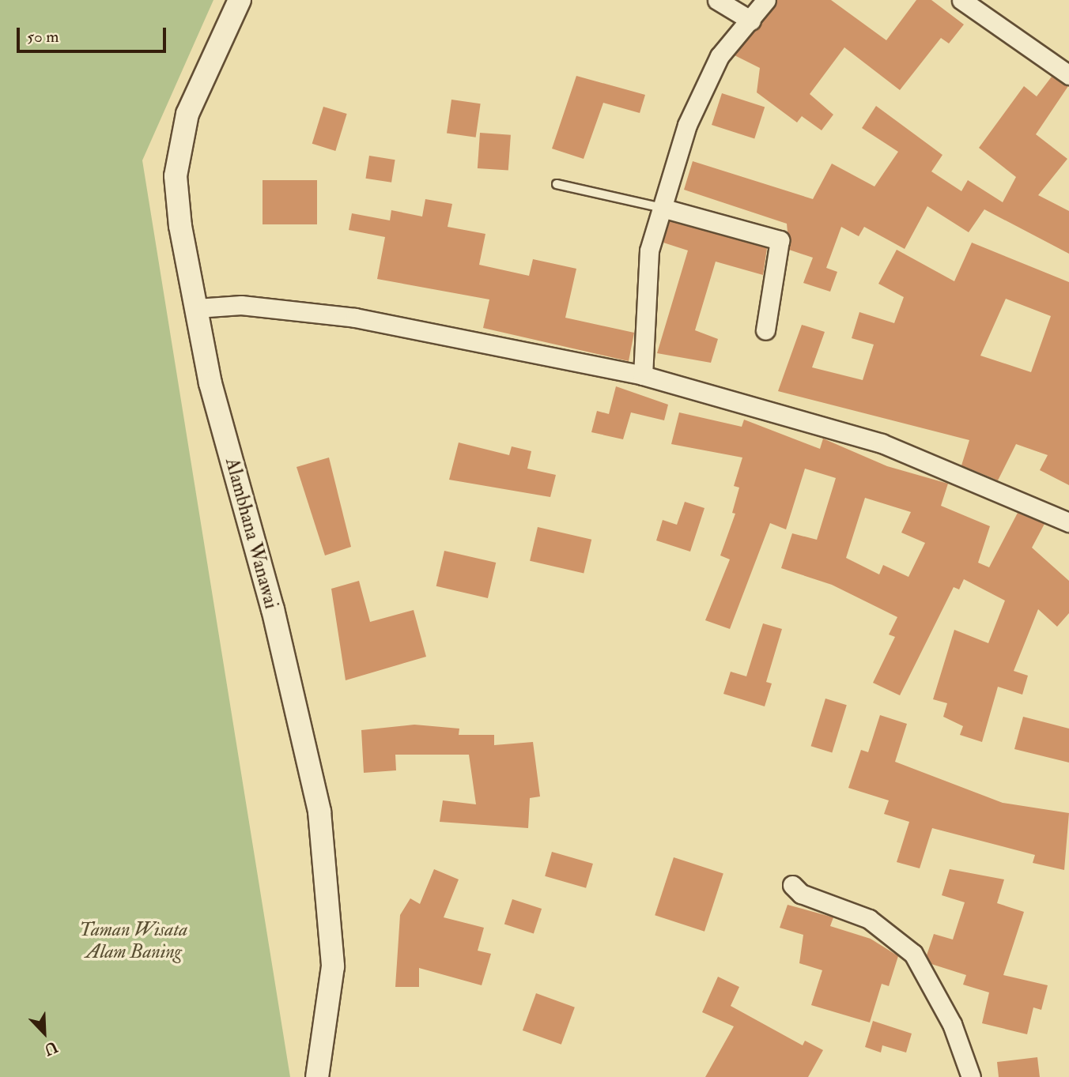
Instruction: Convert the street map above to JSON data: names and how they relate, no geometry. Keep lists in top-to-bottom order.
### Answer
{
  "streets": {
    "street": ["Alambhana Wanawai"]
  },
  "parks": ["Taman Wisata Alam Baning"],
  "scale_bar": "50 m",
  "north": "bottom right"
}
